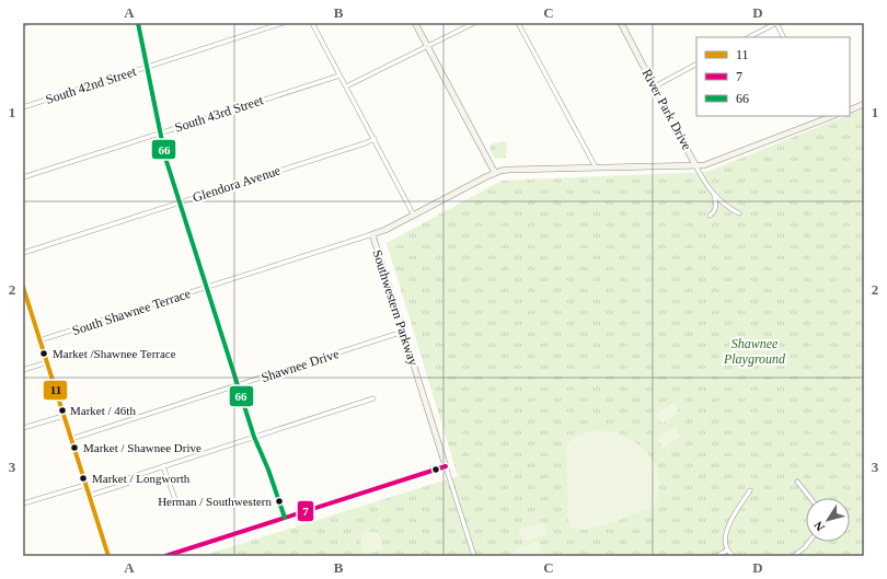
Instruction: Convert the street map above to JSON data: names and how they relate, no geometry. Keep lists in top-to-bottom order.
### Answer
{
  "streets": {
    "street": [
      "South 42nd Street",
      "River Park Drive",
      "South 43rd Street",
      "Glendora Avenue",
      "Southwestern Parkway",
      "South Shawnee Terrace",
      "Shawnee Drive"
    ]
  },
  "crossings": [
    ["River Park Drive", "Southwestern Parkway"],
    ["Southwestern Parkway", "South Shawnee Terrace"],
    ["Southwestern Parkway", "Shawnee Drive"]
  ],
  "parks": ["Shawnee Playground"],
  "places": [
    "Market /Shawnee Terrace",
    "Market / 46th",
    "Market / Shawnee Drive",
    "Market / Longworth",
    "Herman / Southwestern"
  ],
  "lines": ["transit line 66", "transit line 11", "transit line 7"],
  "legend": ["11", "7", "66"],
  "north": "bottom left",
  "grid": {
    "columns": [
      "A",
      "B",
      "C",
      "D"
    ],
    "rows": ["1", "2", "3"]
  }
}
